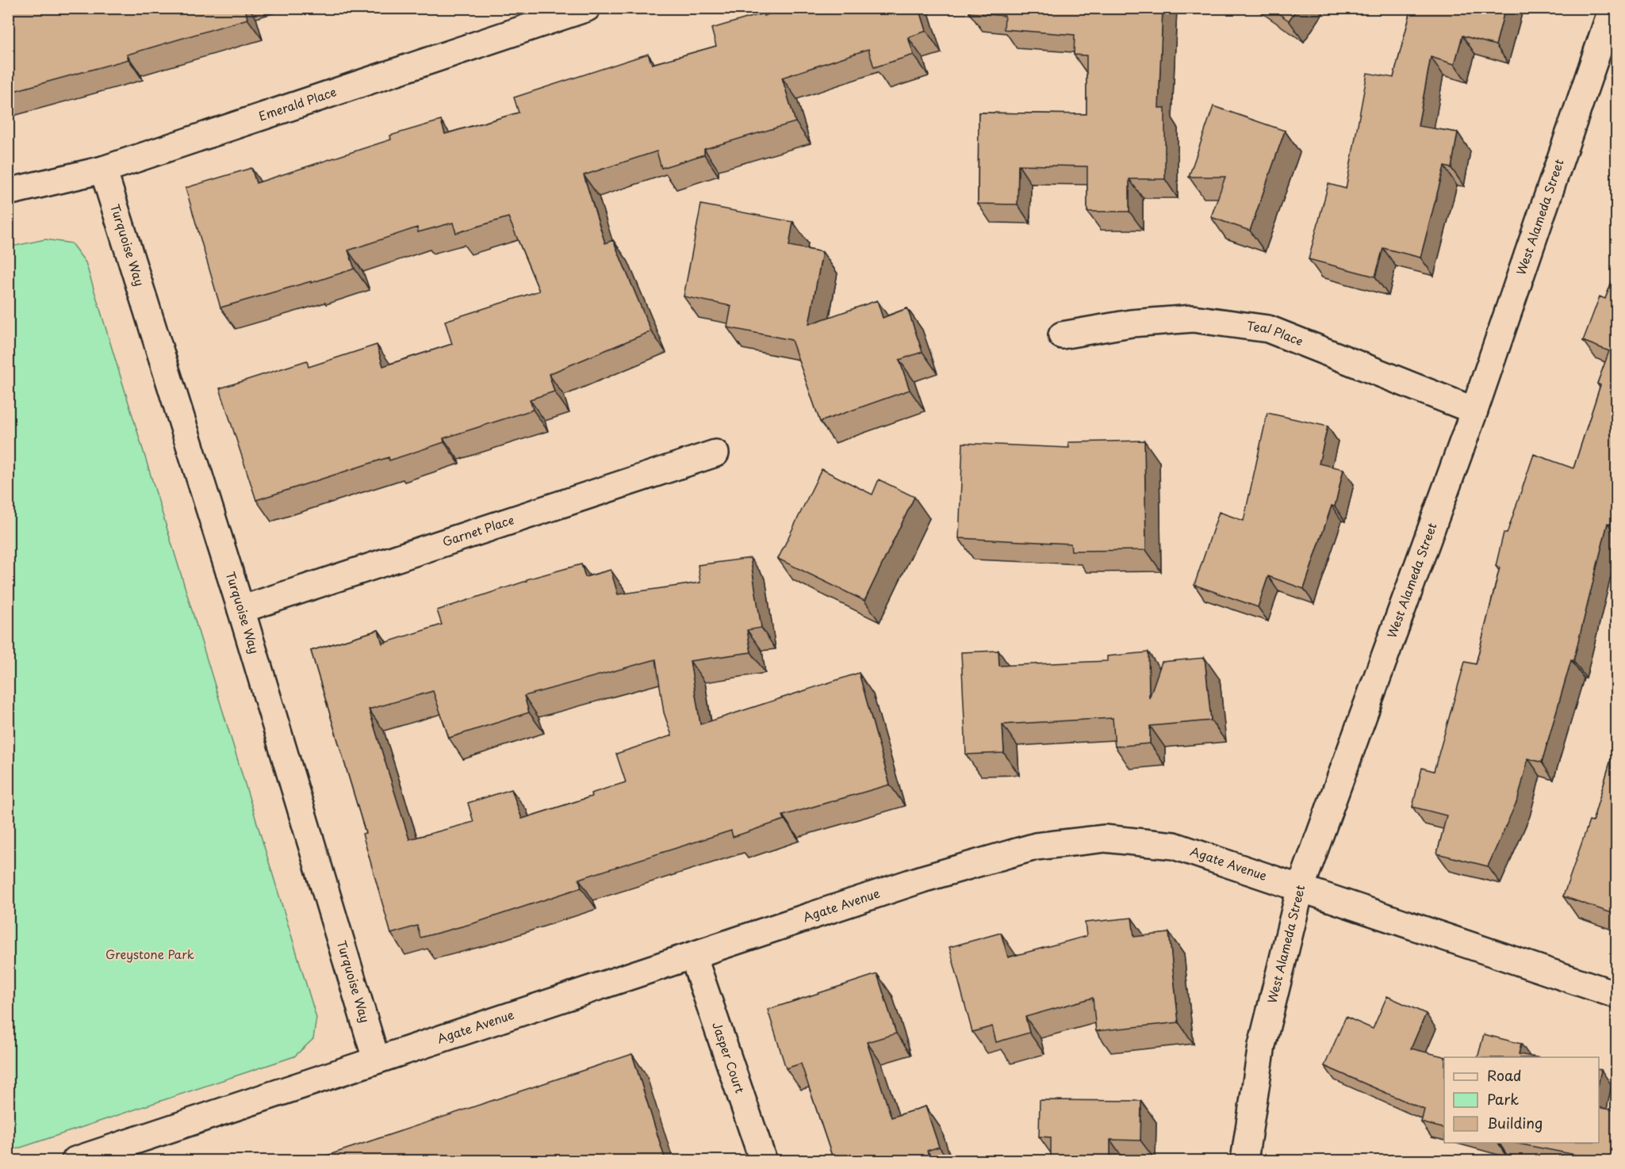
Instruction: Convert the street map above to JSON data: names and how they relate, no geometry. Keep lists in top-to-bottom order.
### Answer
{
  "streets": {
    "street": [
      "Emerald Place",
      "West Alameda Street",
      "Turquoise Way",
      "Teal Place",
      "Garnet Place",
      "Agate Avenue",
      "Jasper Court"
    ]
  },
  "crossings": [
    ["Emerald Place", "Turquoise Way"],
    ["West Alameda Street", "Teal Place"],
    ["West Alameda Street", "Agate Avenue"],
    ["Turquoise Way", "Garnet Place"],
    ["Turquoise Way", "Agate Avenue"],
    ["Agate Avenue", "Jasper Court"]
  ],
  "parks": ["Greystone Park"],
  "legend": ["Road", "Park", "Building"]
}
